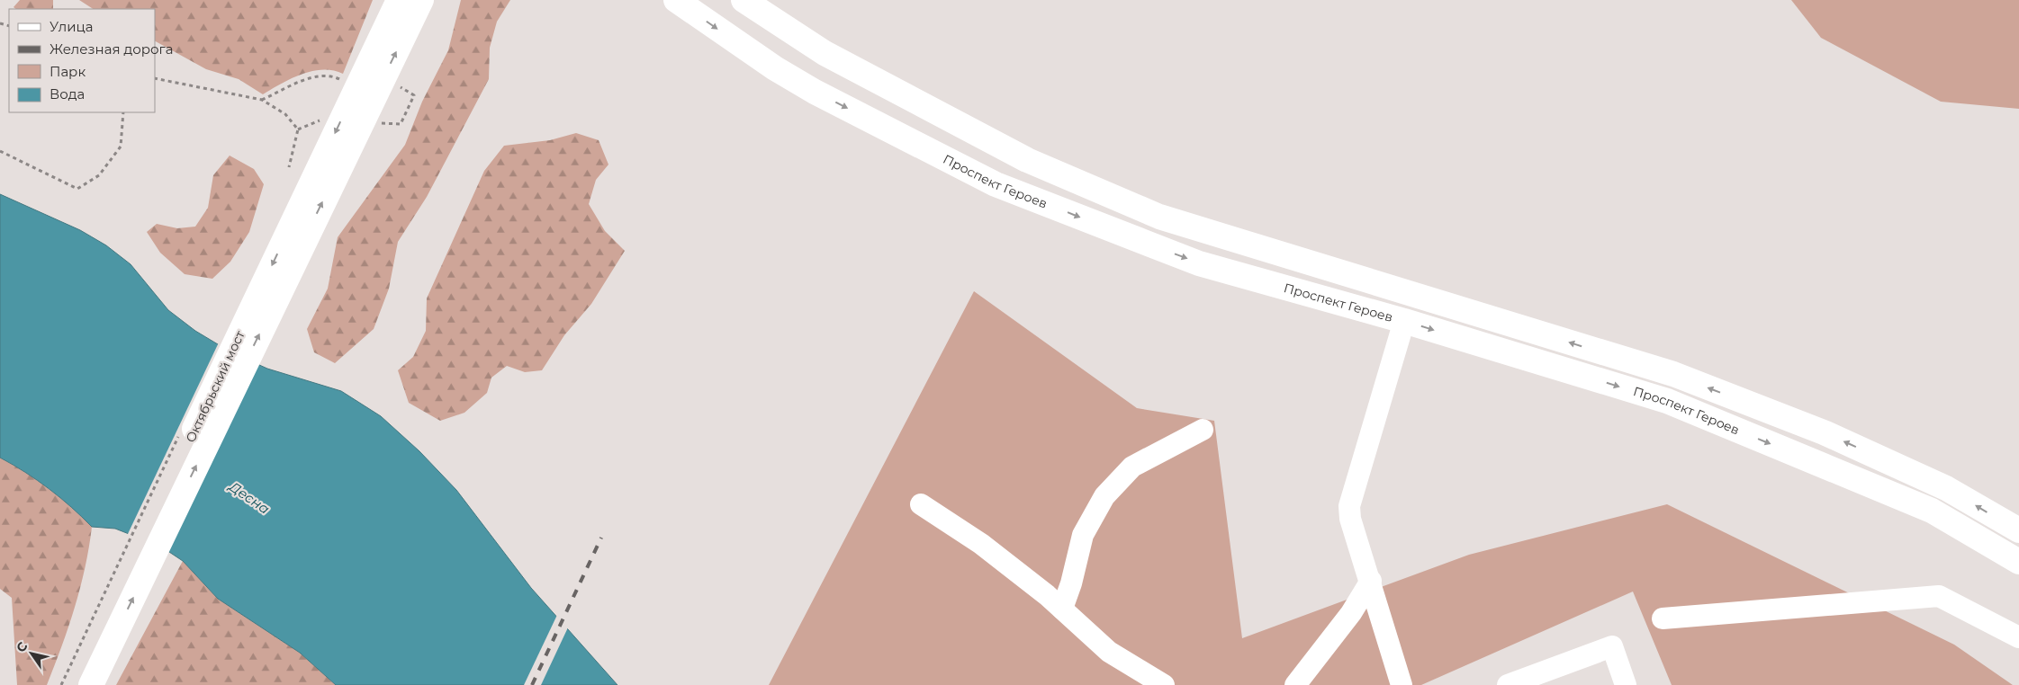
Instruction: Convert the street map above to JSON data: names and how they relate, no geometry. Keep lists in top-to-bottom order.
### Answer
{
  "streets": {
    "main road": ["Проспект Героев", "Октябрьский мост"]
  },
  "water": ["Десна"],
  "legend": [
    "Улица",
    "Железная дорога",
    "Парк",
    "Вода"
  ],
  "north": "top left"
}
